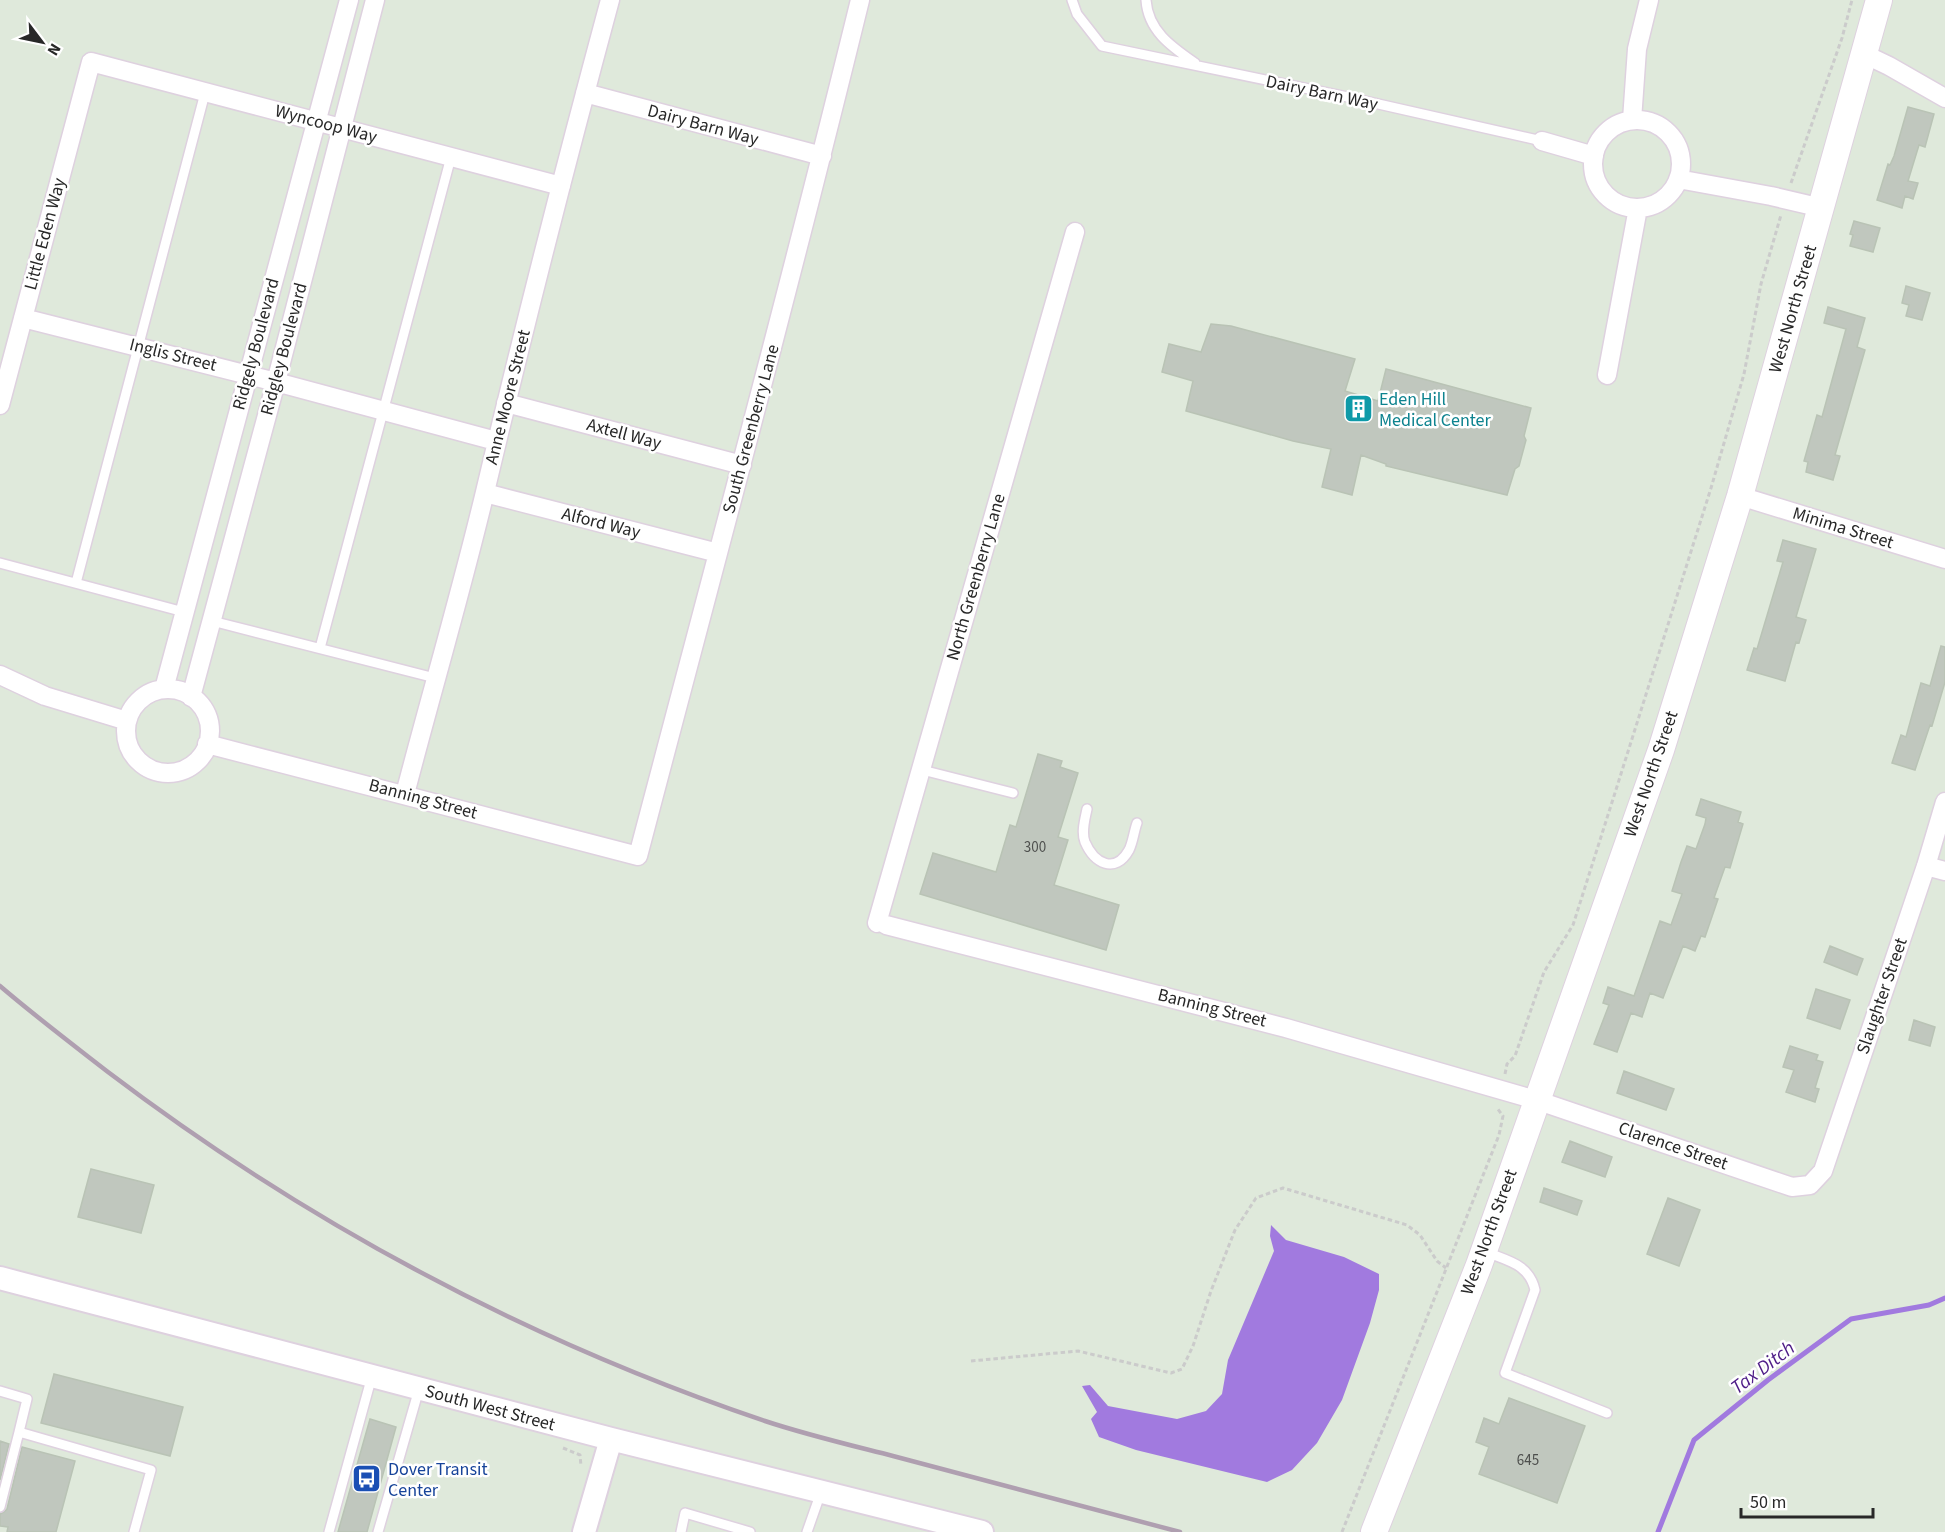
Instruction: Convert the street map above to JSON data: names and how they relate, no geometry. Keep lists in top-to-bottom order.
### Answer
{
  "streets": {
    "main road": ["West North Street"],
    "street": [
      "Dairy Barn Way",
      "Wyncoop Way",
      "Little Eden Way",
      "Ridgely Boulevard",
      "Ridgley Boulevard",
      "Inglis Street",
      "Anne Moore Street",
      "South Greenberry Lane",
      "Axtell Way",
      "Alford Way",
      "Minima Street",
      "North Greenberry Lane",
      "Banning Street",
      "Slaughter Street",
      "Clarence Street",
      "South West Street"
    ]
  },
  "crossings": [
    ["Dairy Barn Way", "Anne Moore Street"],
    ["Dairy Barn Way", "South Greenberry Lane"],
    ["Wyncoop Way", "Little Eden Way"],
    ["Wyncoop Way", "Ridgely Boulevard"],
    ["Wyncoop Way", "Ridgley Boulevard"],
    ["Wyncoop Way", "Anne Moore Street"],
    ["Little Eden Way", "Inglis Street"],
    ["West North Street", "Minima Street"],
    ["West North Street", "Banning Street"],
    ["West North Street", "Clarence Street"],
    ["Ridgely Boulevard", "Ridgley Boulevard"],
    ["Ridgely Boulevard", "Inglis Street"],
    ["Ridgely Boulevard", "Banning Street"],
    ["Ridgley Boulevard", "Inglis Street"],
    ["Ridgley Boulevard", "Banning Street"],
    ["Inglis Street", "Anne Moore Street"],
    ["Anne Moore Street", "Axtell Way"],
    ["Anne Moore Street", "Alford Way"],
    ["Anne Moore Street", "Banning Street"],
    ["South Greenberry Lane", "Axtell Way"],
    ["South Greenberry Lane", "Alford Way"],
    ["South Greenberry Lane", "Banning Street"],
    ["North Greenberry Lane", "Banning Street"],
    ["Banning Street", "Clarence Street"],
    ["Slaughter Street", "Clarence Street"]
  ],
  "water": ["Tax Ditch"],
  "places": {
    "building": ["Eden Hill Medical Center"],
    "bus stop": ["Dover Transit Center"]
  },
  "house_numbers": ["300", "645"],
  "scale_bar": "50 m",
  "north": "bottom right"
}
